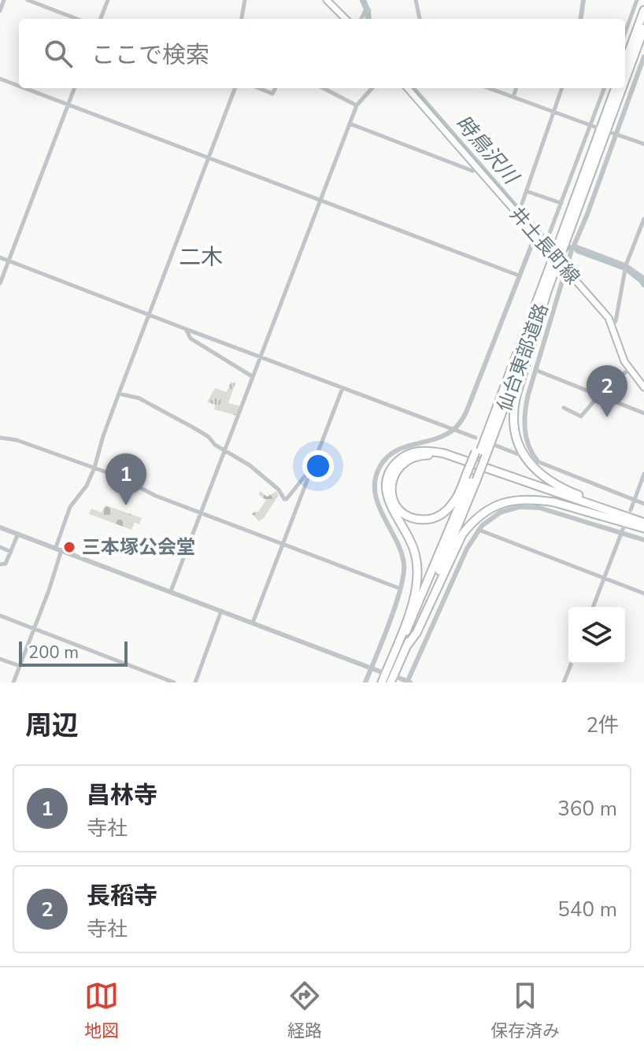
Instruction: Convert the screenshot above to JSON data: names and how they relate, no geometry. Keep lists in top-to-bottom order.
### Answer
{
  "streets": {
    "highway": ["仙台東部道路"],
    "main road": ["井土長町線"]
  },
  "districts": ["二木"],
  "water": ["時鳥沢川"],
  "places": ["三本塚公会堂"],
  "scale_bar": "200 m",
  "page": {
    "search": "ここで検索",
    "pins": ["2", "1"],
    "scale": "200 m",
    "heading": ["周辺", "2件"],
    "list": [
      {
        "mark": "1",
        "name": "昌林寺",
        "note": "寺社",
        "value": "360 m"
      },
      {
        "mark": "2",
        "name": "長稻寺",
        "note": "寺社",
        "value": "540 m"
      }
    ],
    "nav": ["地図", "経路", "保存済み"]
  }
}
